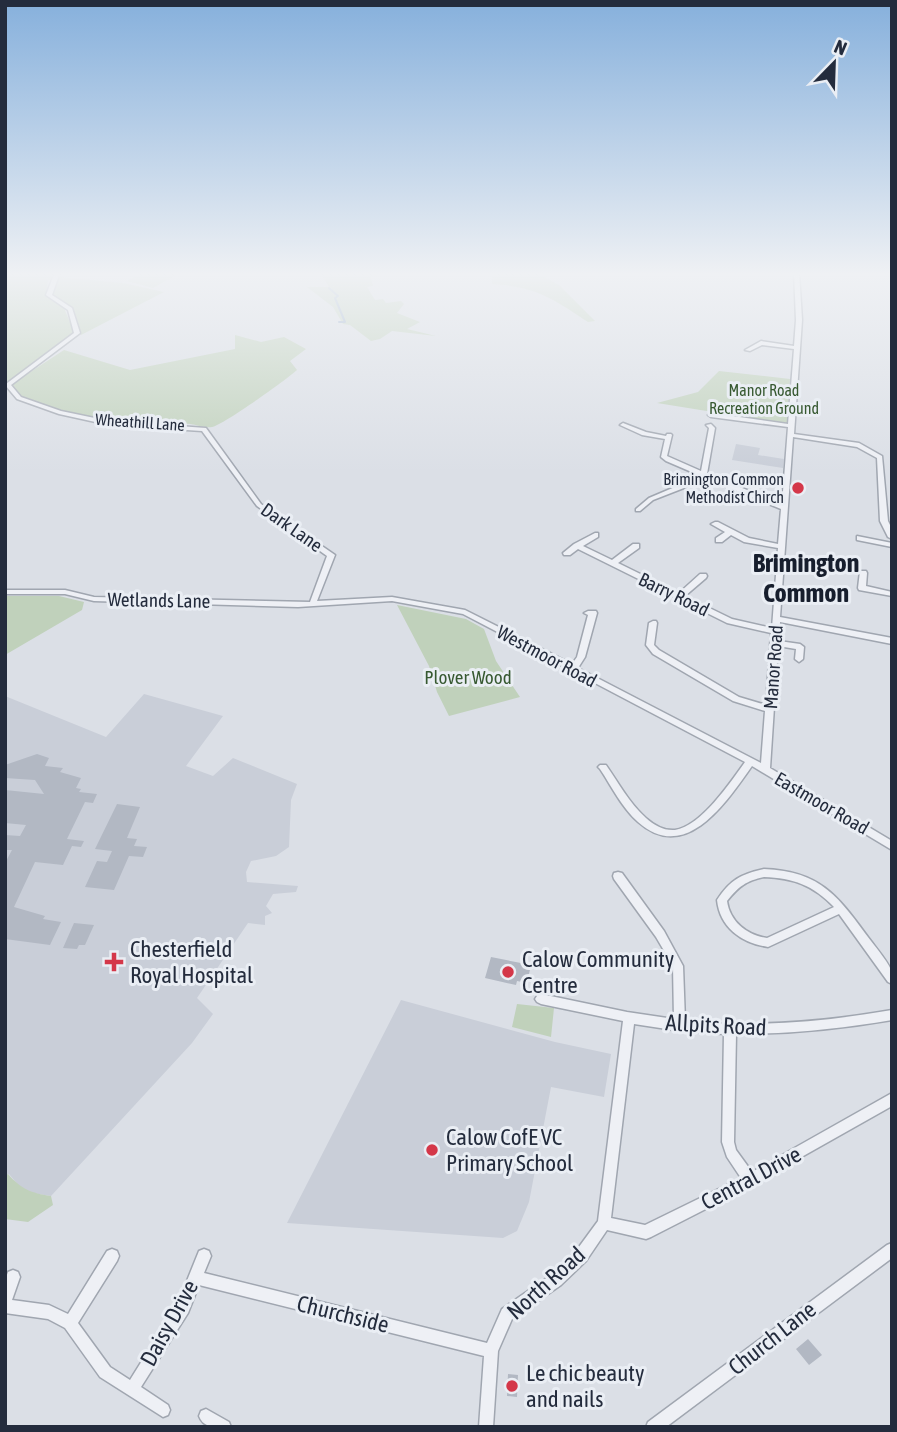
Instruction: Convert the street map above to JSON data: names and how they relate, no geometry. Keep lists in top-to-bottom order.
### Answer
{
  "streets": {
    "street": [
      "Wheathill Lane",
      "Dark Lane",
      "Barry Road",
      "Wetlands Lane",
      "Westmoor Road",
      "Manor Road",
      "Eastmoor Road",
      "Allpits Road",
      "Central Drive",
      "North Road",
      "Churchside",
      "Daisy Drive",
      "Church Lane"
    ]
  },
  "crossings": [
    ["Wheathill Lane", "Dark Lane"],
    ["Dark Lane", "Wetlands Lane"],
    ["Dark Lane", "Westmoor Road"],
    ["Barry Road", "Manor Road"],
    ["Wetlands Lane", "Westmoor Road"],
    ["Westmoor Road", "Manor Road"],
    ["Westmoor Road", "Eastmoor Road"],
    ["Manor Road", "Eastmoor Road"],
    ["Allpits Road", "North Road"],
    ["Central Drive", "North Road"],
    ["North Road", "Churchside"],
    ["Churchside", "Daisy Drive"]
  ],
  "districts": ["Brimington Common"],
  "parks": ["Manor Road Recreation Ground", "Plover Wood"],
  "places": {
    "other": [
      "Brimington Common Methodist Chirch",
      "Calow Community Centre",
      "Calow CofE VC Primary School",
      "Le chic beauty and nails"
    ],
    "health": ["Chesterfield Royal Hospital"]
  },
  "north": "top right"
}
